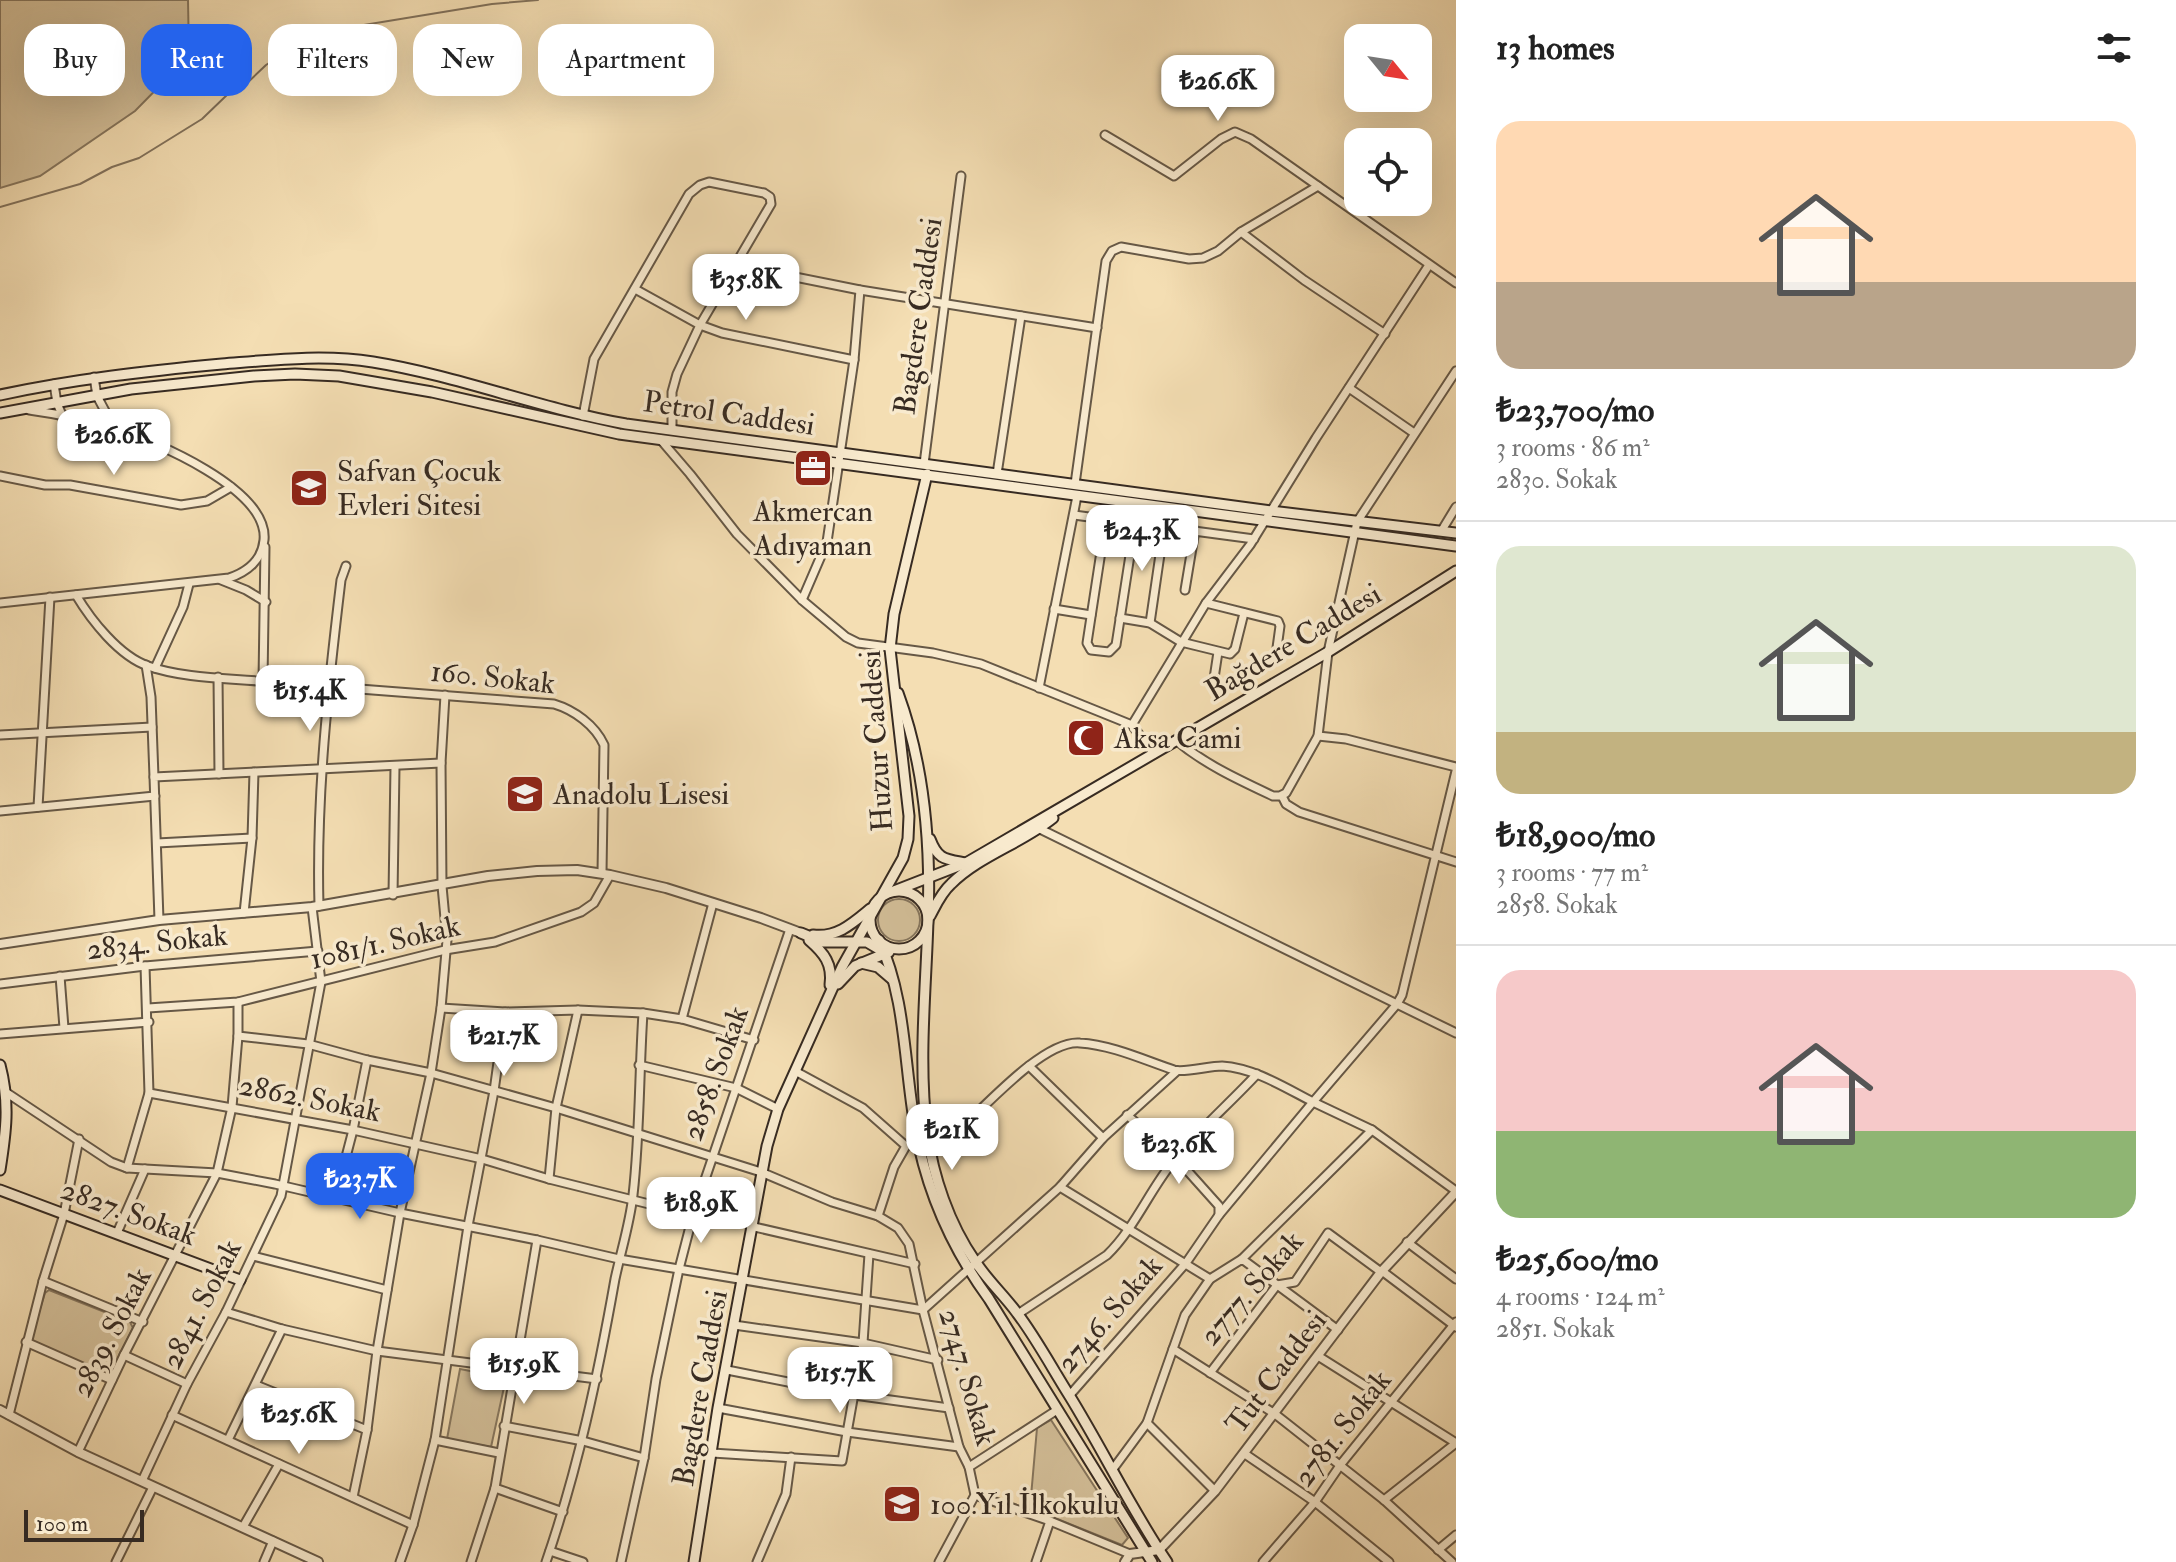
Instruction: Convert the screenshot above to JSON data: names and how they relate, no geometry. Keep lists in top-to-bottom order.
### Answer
{
  "streets": {
    "main road": [
      "Bagdere Caddesi",
      "Petrol Caddesi",
      "Bağdere Caddesi",
      "Huzur Caddesi",
      "2827. Sokak"
    ],
    "street": [
      "160. Sokak",
      "2834. Sokak",
      "1081/1. Sokak",
      "2858. Sokak",
      "2862. Sokak",
      "2777. Sokak",
      "2841. Sokak",
      "2746. Sokak",
      "2839. Sokak",
      "Tut Caddesi",
      "2747. Sokak",
      "2781. Sokak"
    ]
  },
  "crossings": [
    ["Bagdere Caddesi", "Petrol Caddesi"],
    ["Bagdere Caddesi", "Huzur Caddesi"],
    ["Petrol Caddesi", "Huzur Caddesi"],
    ["Bağdere Caddesi", "Huzur Caddesi"],
    ["160. Sokak", "1081/1. Sokak"],
    ["160. Sokak", "2841. Sokak"],
    ["2834. Sokak", "2841. Sokak"],
    ["1081/1. Sokak", "2841. Sokak"],
    ["1081/1. Sokak", "2839. Sokak"],
    ["2858. Sokak", "2862. Sokak"],
    ["2862. Sokak", "2841. Sokak"],
    ["2862. Sokak", "2839. Sokak"],
    ["2827. Sokak", "2841. Sokak"],
    ["2827. Sokak", "2839. Sokak"],
    ["2777. Sokak", "Tut Caddesi"],
    ["2746. Sokak", "2747. Sokak"]
  ],
  "places": {
    "office": ["Akmercan Adıyaman"],
    "school or university": ["Safvan Çocuk Evleri Sitesi", "Anadolu Lisesi", "100.Yıl İlkokulu"],
    "mosque": ["Aksa Cami"]
  },
  "scale_bar": "100 m",
  "north": "bottom right",
  "page": {
    "heading": "13 homes",
    "chip": [
      "Buy",
      "Rent",
      "Filters",
      "New",
      "Apartment"
    ],
    "price": [
      "₺26.6K",
      "₺35.8K",
      "₺26.6K",
      "₺24.3K",
      "₺15.4K",
      "₺21.7K",
      "₺21K",
      "₺23.6K",
      "₺23.7K",
      "₺18.9K",
      "₺15.9K",
      "₺15.7K",
      "₺25.6K"
    ],
    "list": [
      {
        "name": "₺23,700/mo",
        "note": "3 rooms · 86 m² · 2830. Sokak"
      },
      {
        "name": "₺18,900/mo",
        "note": "3 rooms · 77 m² · 2858. Sokak"
      },
      {
        "name": "₺25,600/mo",
        "note": "4 rooms · 124 m² · 2851. Sokak"
      }
    ],
    "scale": "100 m"
  }
}
